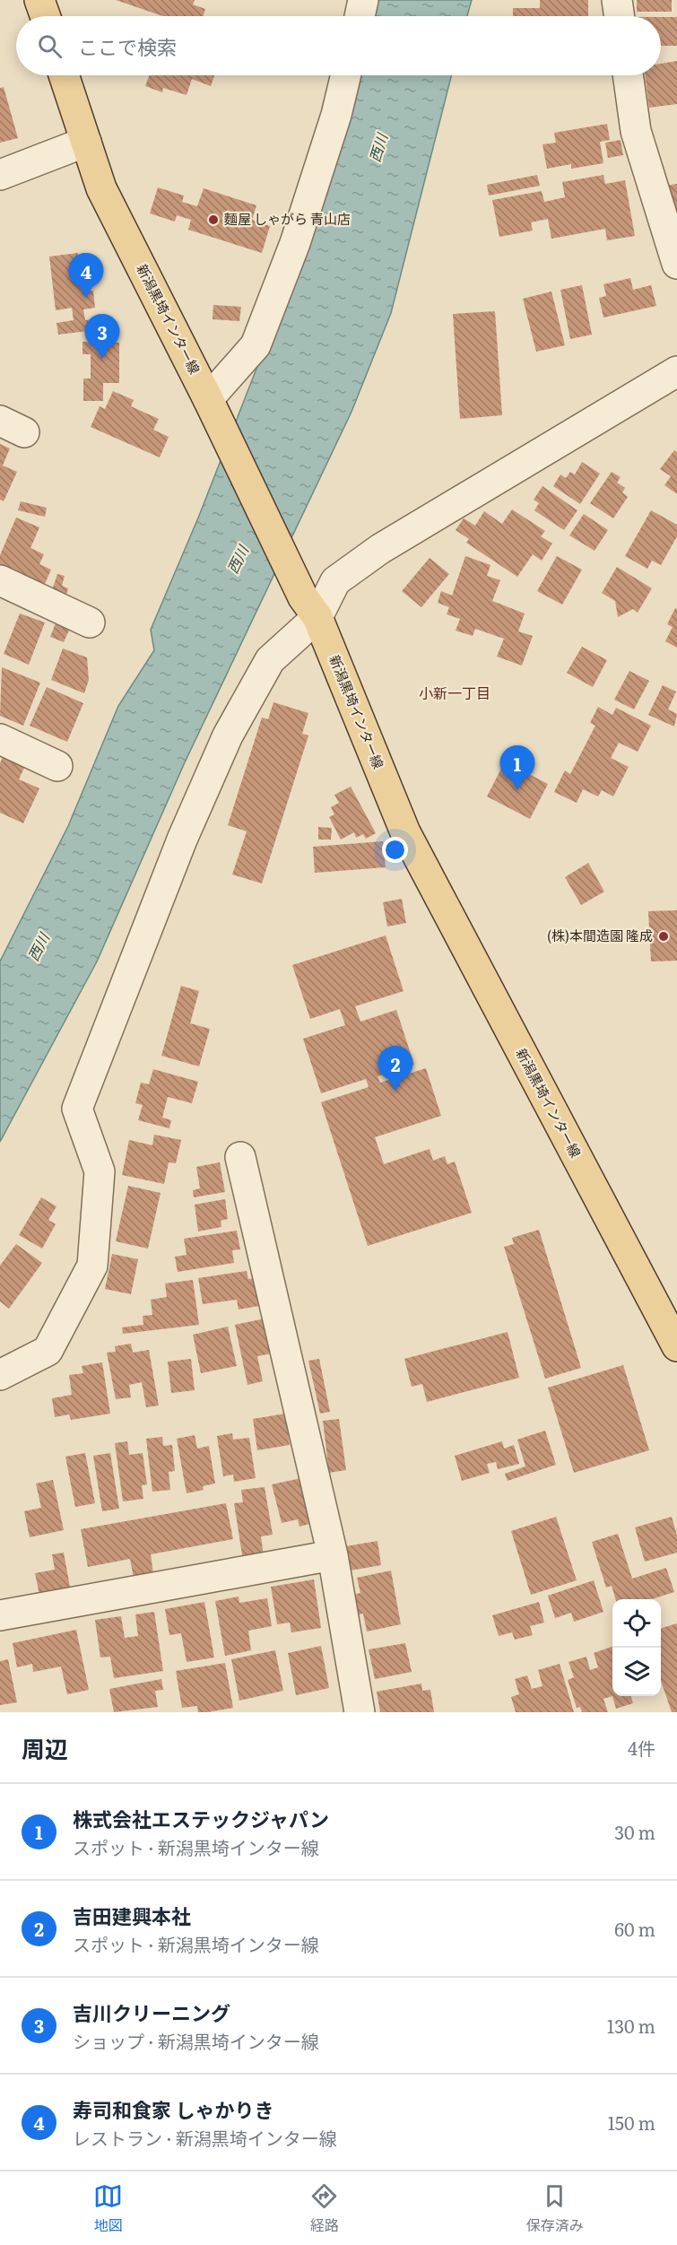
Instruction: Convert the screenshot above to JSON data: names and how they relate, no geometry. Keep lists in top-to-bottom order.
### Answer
{
  "streets": {
    "main road": ["新潟黒埼インター線"]
  },
  "districts": ["小新一丁目"],
  "water": ["西川"],
  "places": ["麵屋 しゃがら 青山店", "(株)本間造園 隆成"],
  "page": {
    "search": "ここで検索",
    "pins": [
      "4",
      "3",
      "1",
      "2"
    ],
    "heading": ["周辺", "4件"],
    "list": [
      {
        "mark": "1",
        "name": "株式会社エステックジャパン",
        "note": "スポット · 新潟黒埼インター線",
        "value": "30 m"
      },
      {
        "mark": "2",
        "name": "吉田建興本社",
        "note": "スポット · 新潟黒埼インター線",
        "value": "60 m"
      },
      {
        "mark": "3",
        "name": "吉川クリーニング",
        "note": "ショップ · 新潟黒埼インター線",
        "value": "130 m"
      },
      {
        "mark": "4",
        "name": "寿司和食家 しゃかりき",
        "note": "レストラン · 新潟黒埼インター線",
        "value": "150 m"
      }
    ],
    "nav": ["地図", "経路", "保存済み"]
  }
}
